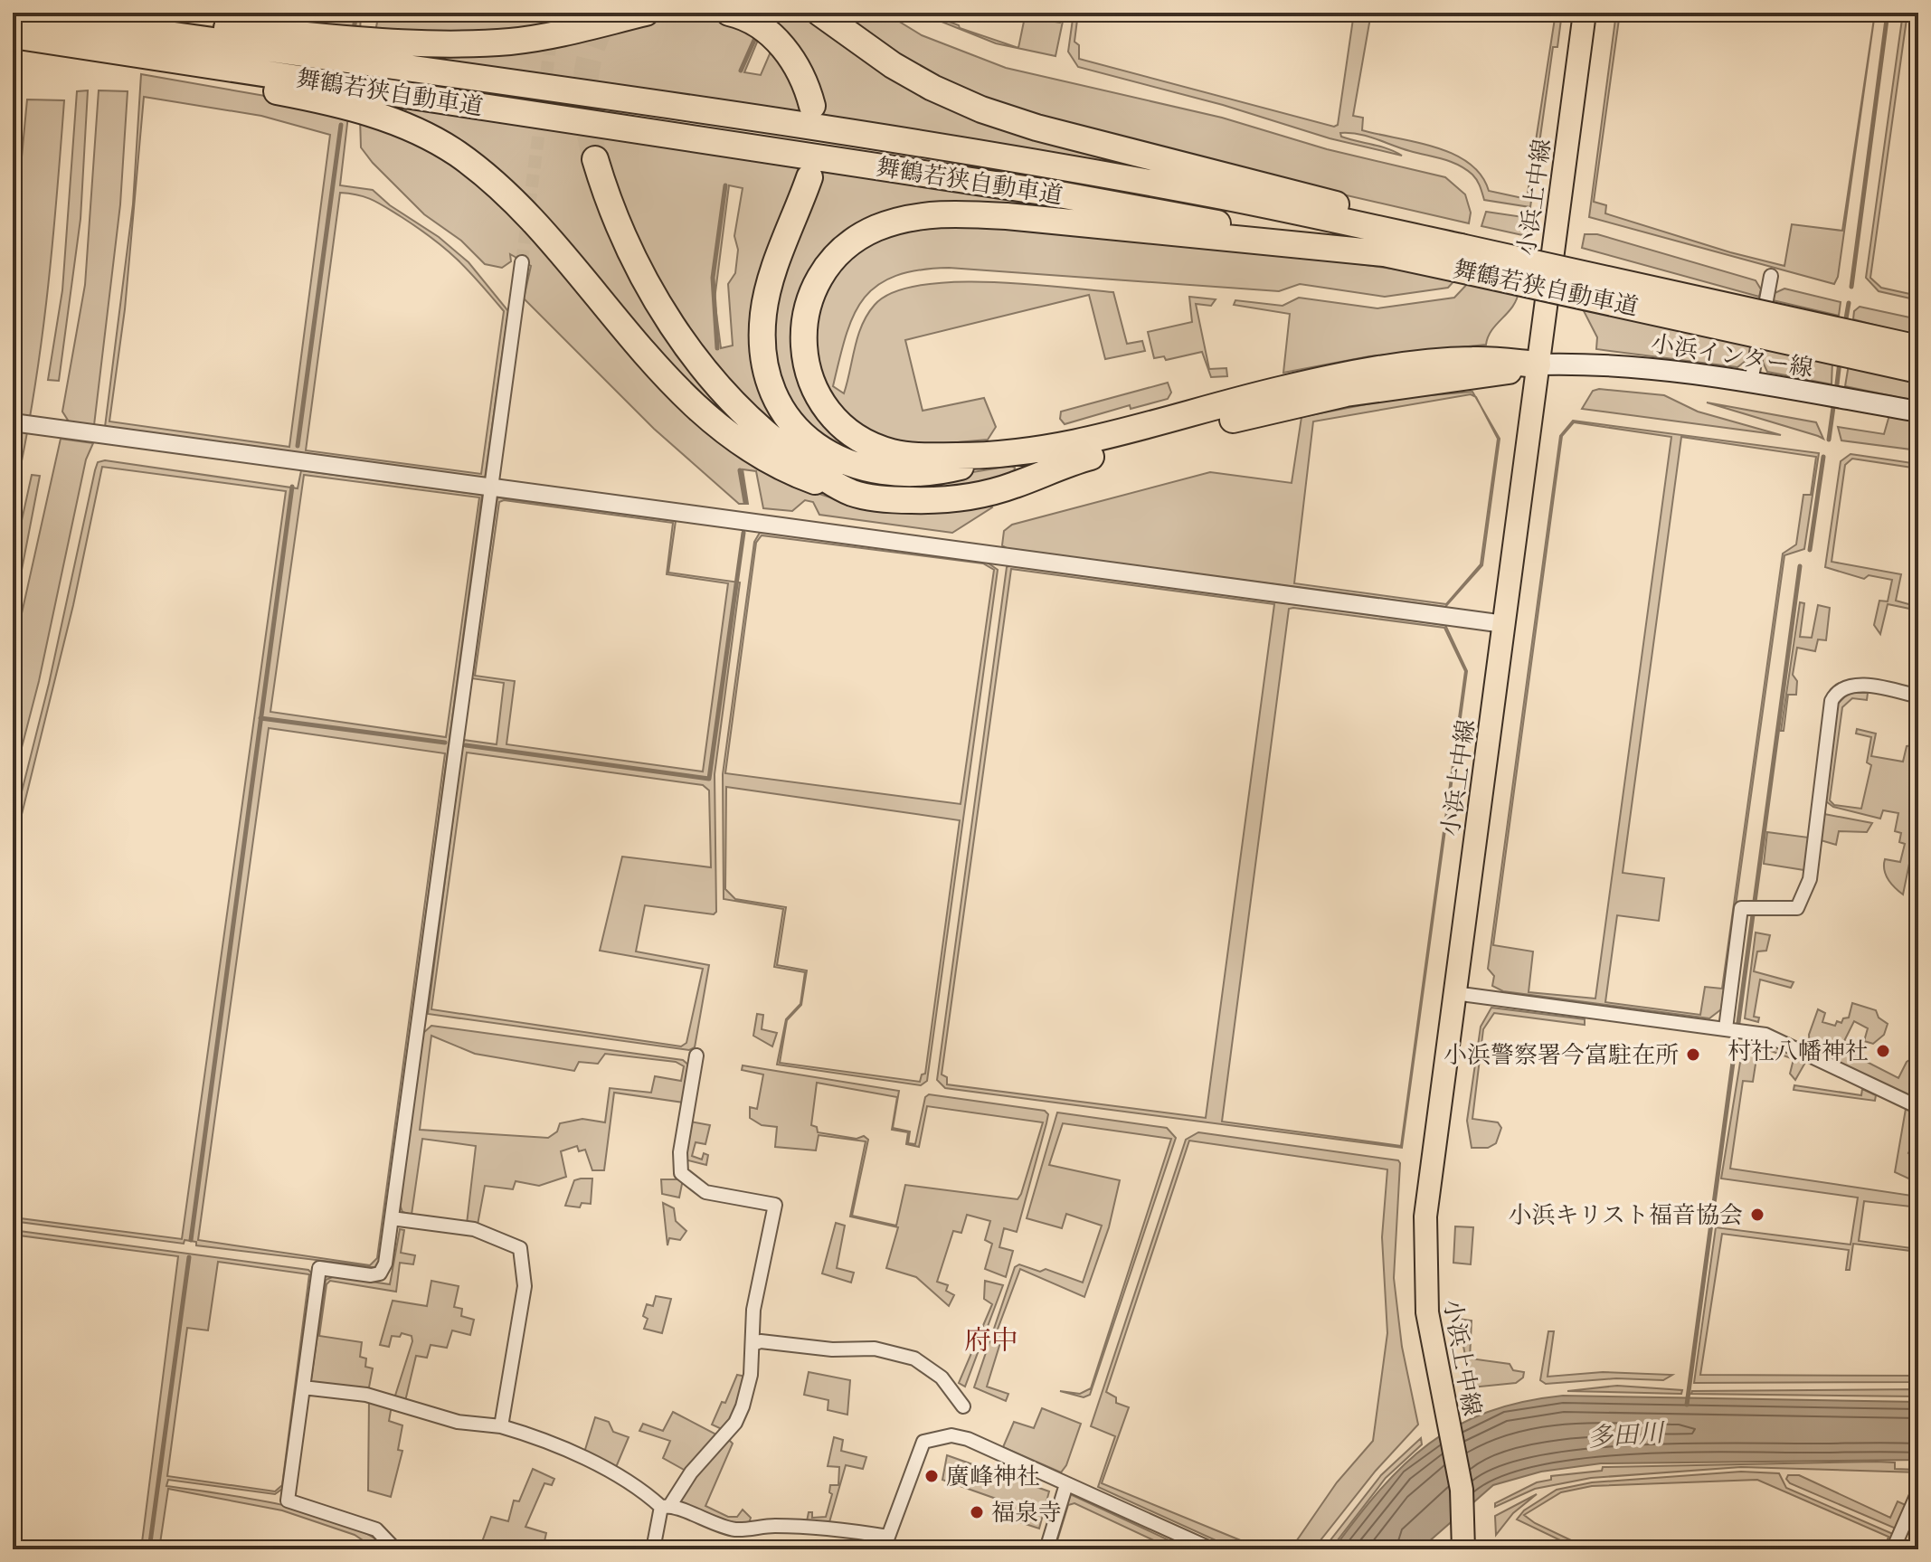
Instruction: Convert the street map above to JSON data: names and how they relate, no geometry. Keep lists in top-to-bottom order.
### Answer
{
  "streets": {
    "highway": ["舞鶴若狭自動車道"],
    "main road": ["小浜上中線", "小浜インター線"]
  },
  "crossings": [
    ["小浜上中線", "小浜インター線"]
  ],
  "districts": ["府中"],
  "water": ["多田川"],
  "places": [
    "村社八幡神社",
    "小浜警察署今富駐在所",
    "小浜キリスト福音協会",
    "廣峰神社",
    "福泉寺"
  ]
}
